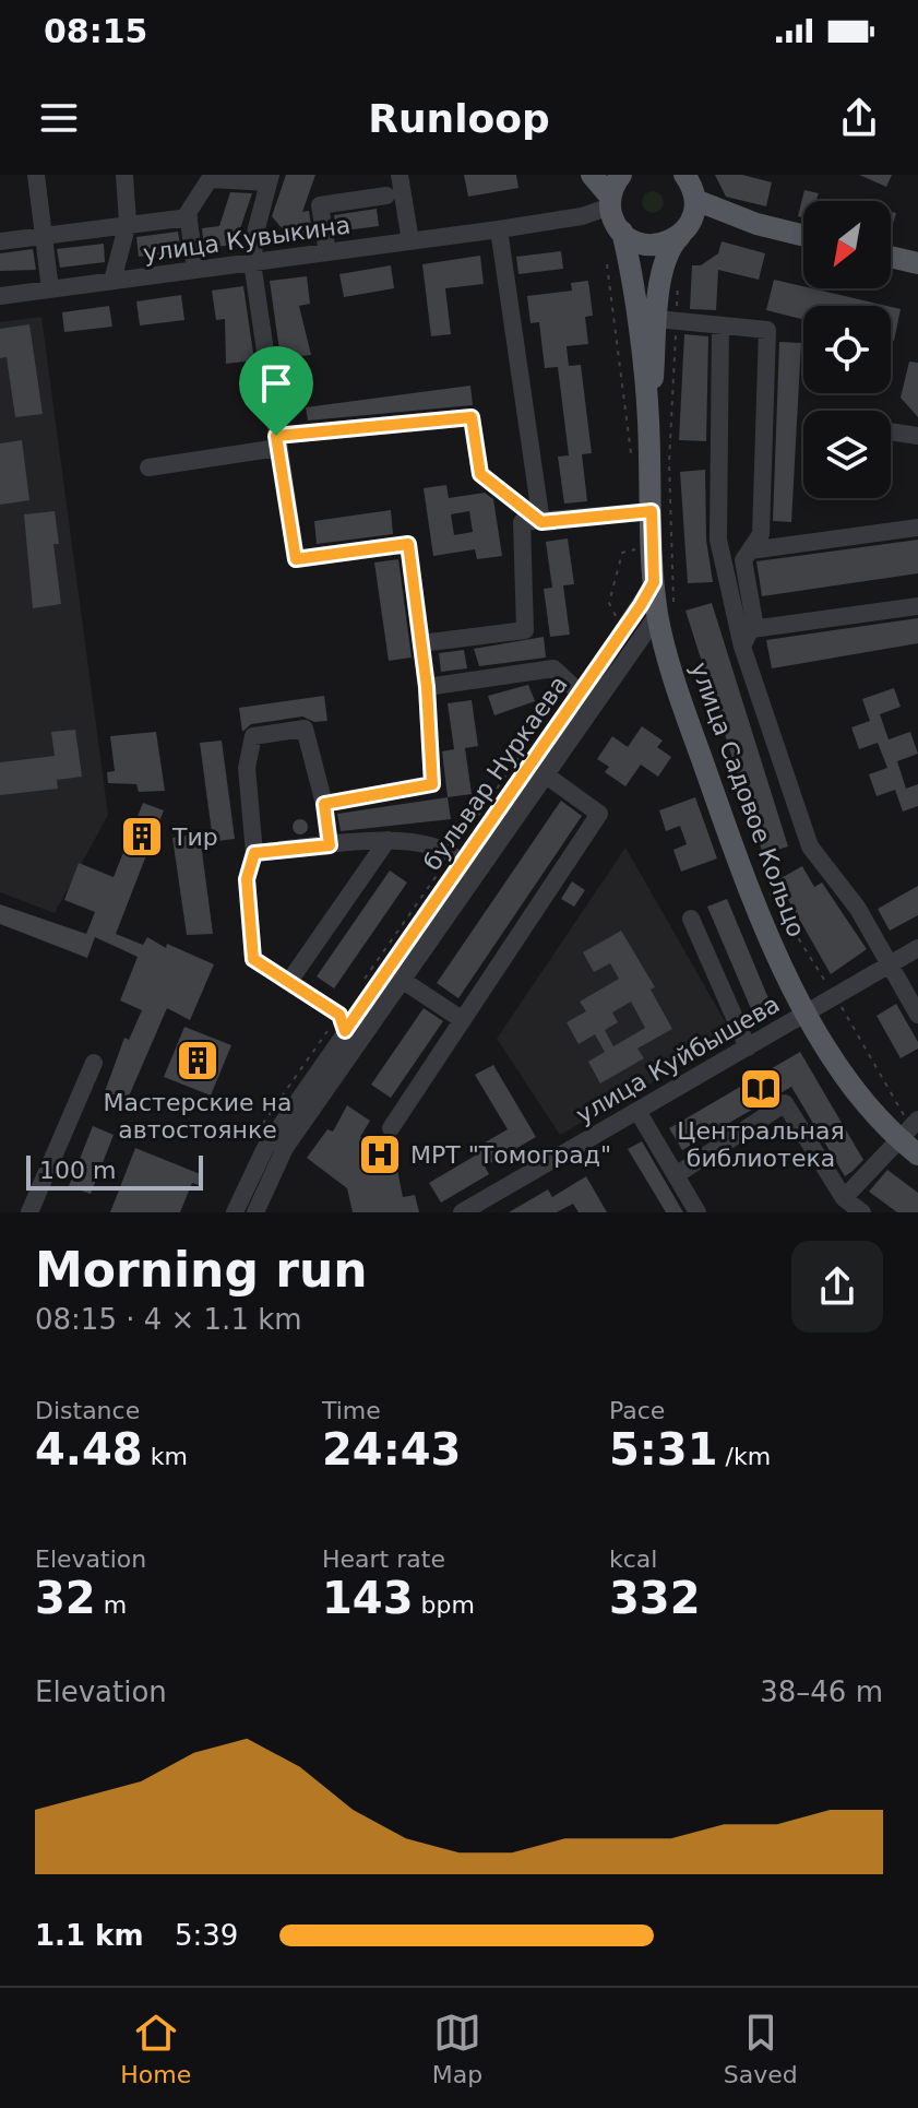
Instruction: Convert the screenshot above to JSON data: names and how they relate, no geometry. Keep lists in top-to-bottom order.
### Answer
{
  "streets": {
    "main road": ["улица Садовое Кольцо"],
    "street": ["улица Кувыкина", "бульвар Нуркаева", "улица Куйбышева"]
  },
  "crossings": [
    ["улица Кувыкина", "улица Садовое Кольцо"],
    ["бульвар Нуркаева", "улица Садовое Кольцо"],
    ["улица Садовое Кольцо", "улица Куйбышева"]
  ],
  "places": {
    "building": ["Тир", "Мастерские на автостоянке"],
    "library": ["Центральная библиотека"],
    "hospital": ["МРТ \"Томоград\""]
  },
  "scale_bar": "100 m",
  "north": "bottom left",
  "page": {
    "status": "08:15",
    "header": "Runloop",
    "scale": "100 m",
    "heading": ["Morning run", "08:15 · 4 × 1.1 km"],
    "stats": [
      ["Distance", "4.48 km"],
      ["Time", "24:43"],
      ["Pace", "5:31 /km"],
      ["Elevation", "32 m"],
      ["Heart rate", "143 bpm"],
      ["kcal", "332"]
    ],
    "chart": ["Elevation", "38–46 m"],
    "list": [
      {
        "name": "1.1 km",
        "note": "5:39"
      }
    ],
    "tabs": ["Home", "Map", "Saved"]
  }
}
